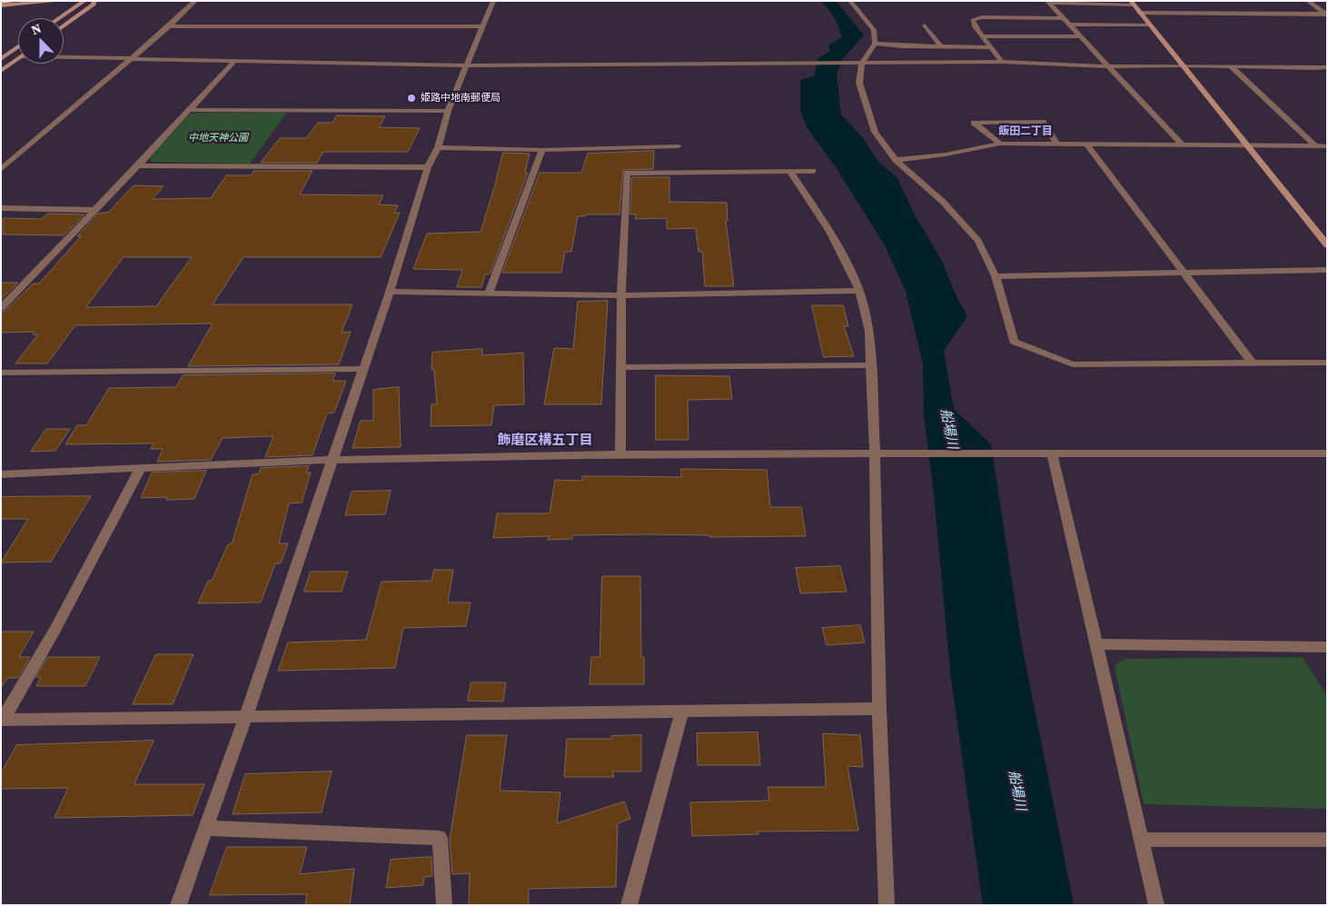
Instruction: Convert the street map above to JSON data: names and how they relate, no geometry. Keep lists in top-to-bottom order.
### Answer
{
  "districts": ["飯田二丁目", "飾磨区構五丁目"],
  "water": ["船場川"],
  "parks": ["中地天神公園"],
  "places": ["姫路中地南郵便局"],
  "north": "top"
}
